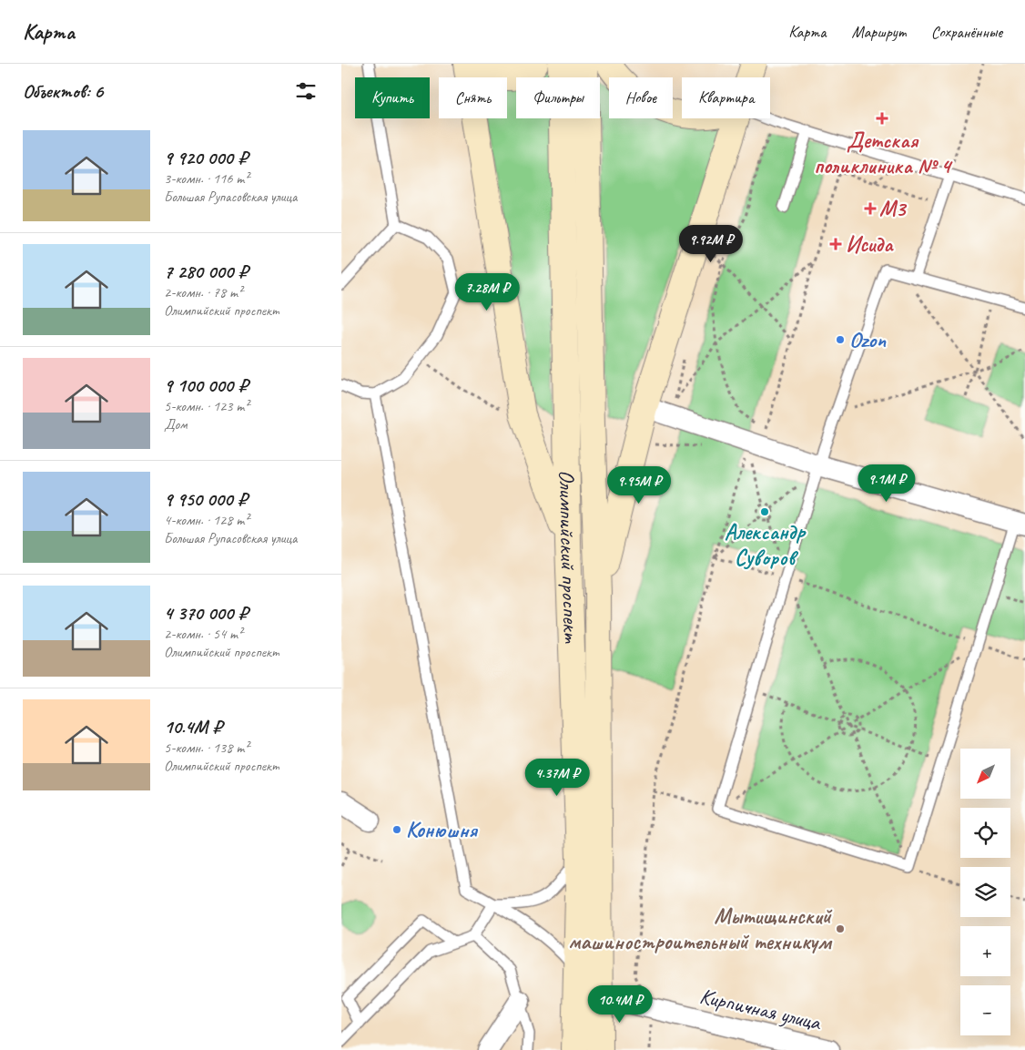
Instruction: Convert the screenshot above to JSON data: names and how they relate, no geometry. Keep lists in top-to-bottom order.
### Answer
{
  "streets": {
    "main road": ["Олимпийский проспект"],
    "street": ["Кирпичная улица"]
  },
  "crossings": [
    ["Олимпийский проспект", "Кирпичная улица"]
  ],
  "places": {
    "health": ["Детская поликлиника № 4", "М3", "Исида"],
    "other": [
      "Ozon",
      "Александр Суворов",
      "Конюшня",
      "Мытищинский машиностроительный техникум"
    ]
  },
  "north": "bottom left",
  "page": {
    "header": "Карта",
    "nav": ["Карта", "Маршрут", "Сохранённые"],
    "heading": "Объектов: 6",
    "chip": [
      "Купить",
      "Снять",
      "Фильтры",
      "Новое",
      "Квартира"
    ],
    "list": [
      {
        "name": "9 920 000 ₽",
        "note": "3-комн. · 116 m² · Большая Рупасовская улица"
      },
      {
        "name": "7 280 000 ₽",
        "note": "2-комн. · 78 m² · Олимпийский проспект"
      },
      {
        "name": "9 100 000 ₽",
        "note": "5-комн. · 123 m² · Дом"
      },
      {
        "name": "9 950 000 ₽",
        "note": "4-комн. · 128 m² · Большая Рупасовская улица"
      },
      {
        "name": "4 370 000 ₽",
        "note": "2-комн. · 54 m² · Олимпийский проспект"
      },
      {
        "name": "10.4M ₽",
        "note": "5-комн. · 138 m² · Олимпийский проспект"
      }
    ],
    "price": [
      "9.92M ₽",
      "7.28M ₽",
      "9.1M ₽",
      "9.95M ₽",
      "4.37M ₽",
      "10.4M ₽"
    ],
    "map_buttons": ["+", "−"]
  }
}
